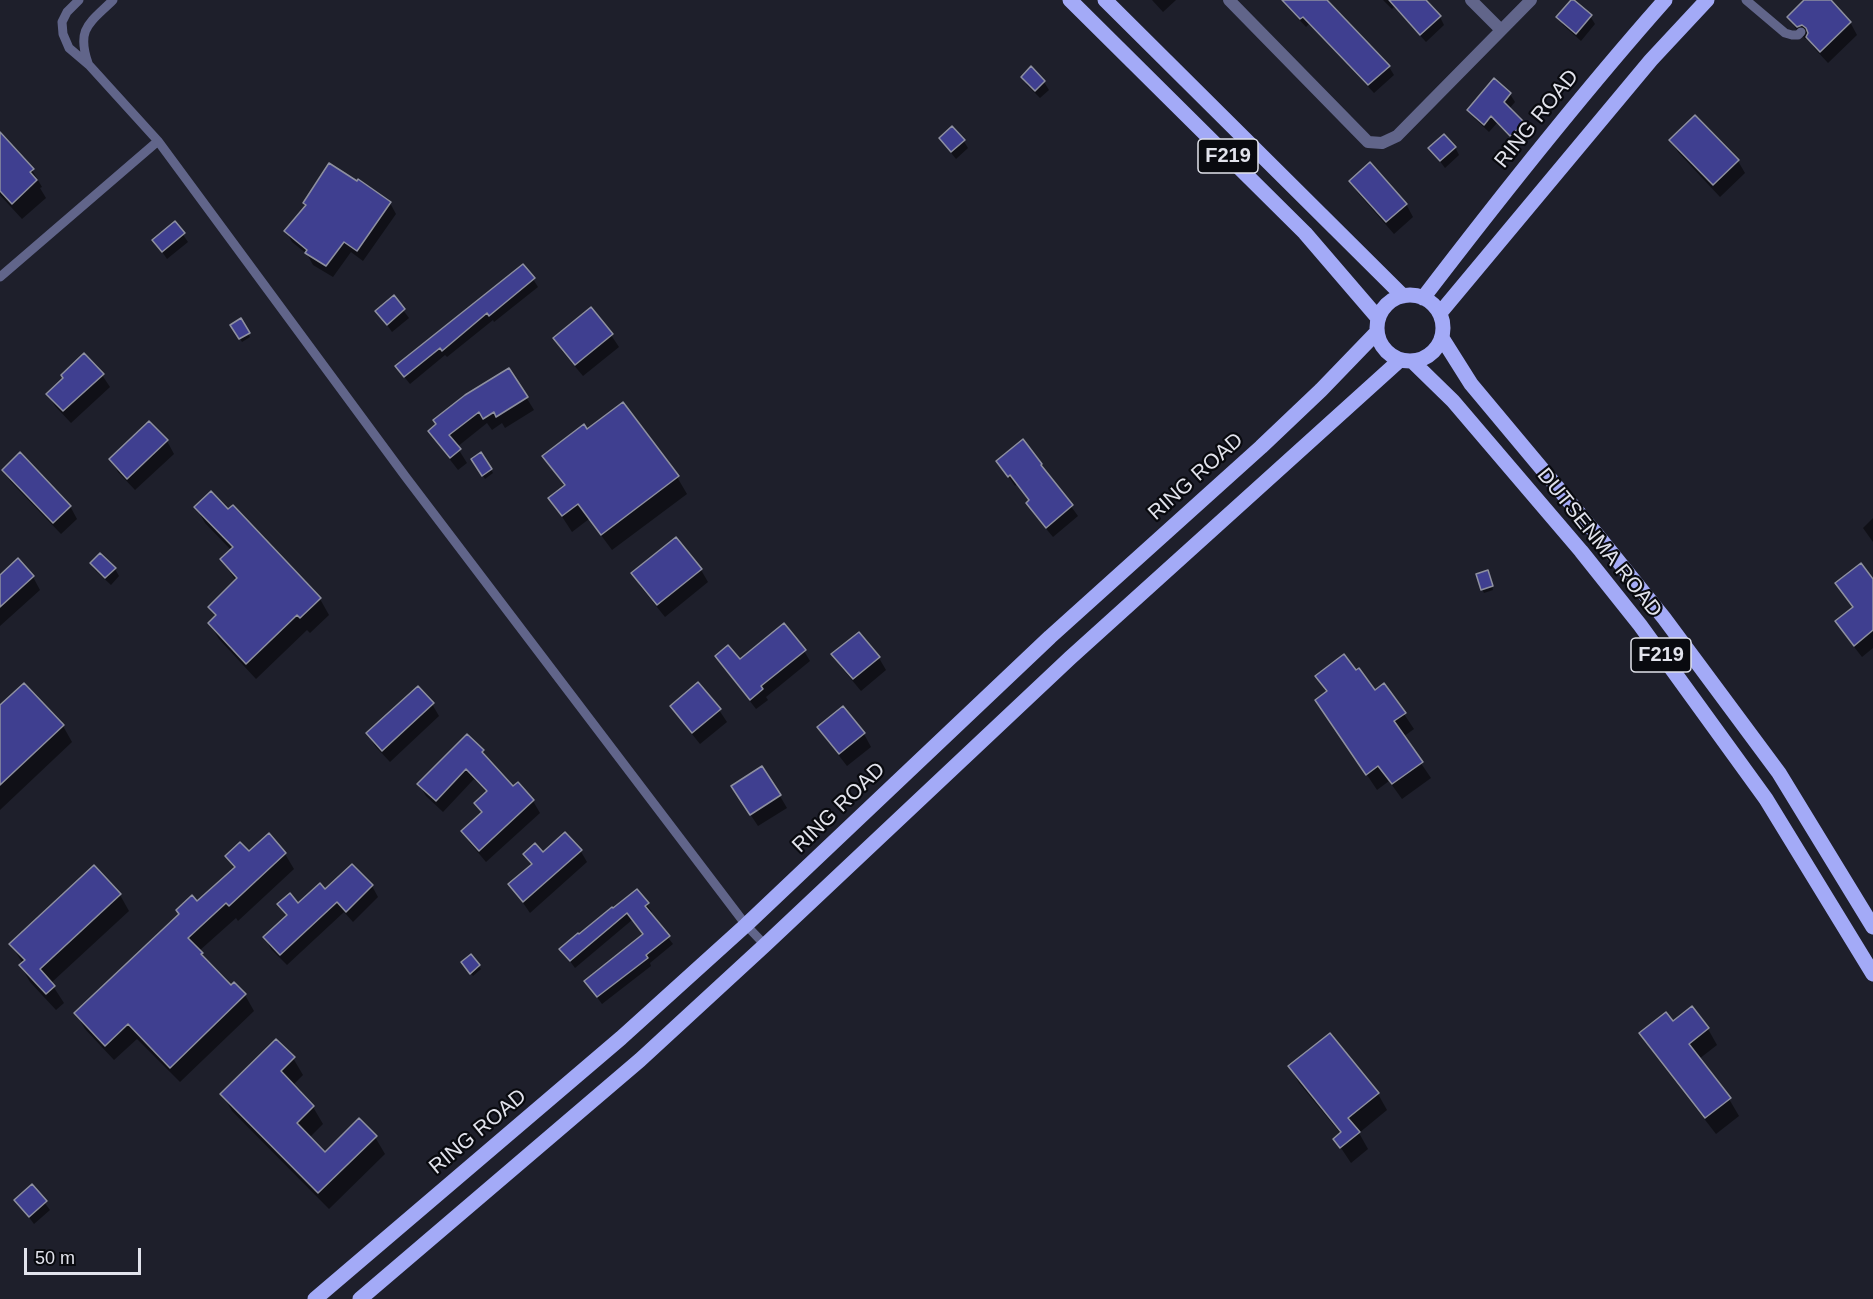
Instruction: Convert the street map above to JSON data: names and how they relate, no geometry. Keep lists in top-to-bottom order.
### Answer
{
  "streets": {
    "main road": ["RING ROAD", "F219", "DUTSENMA ROAD"]
  },
  "crossings": [
    ["RING ROAD", "F219"],
    ["RING ROAD", "DUTSENMA ROAD"],
    ["F219", "DUTSENMA ROAD"]
  ],
  "scale_bar": "50 m"
}
